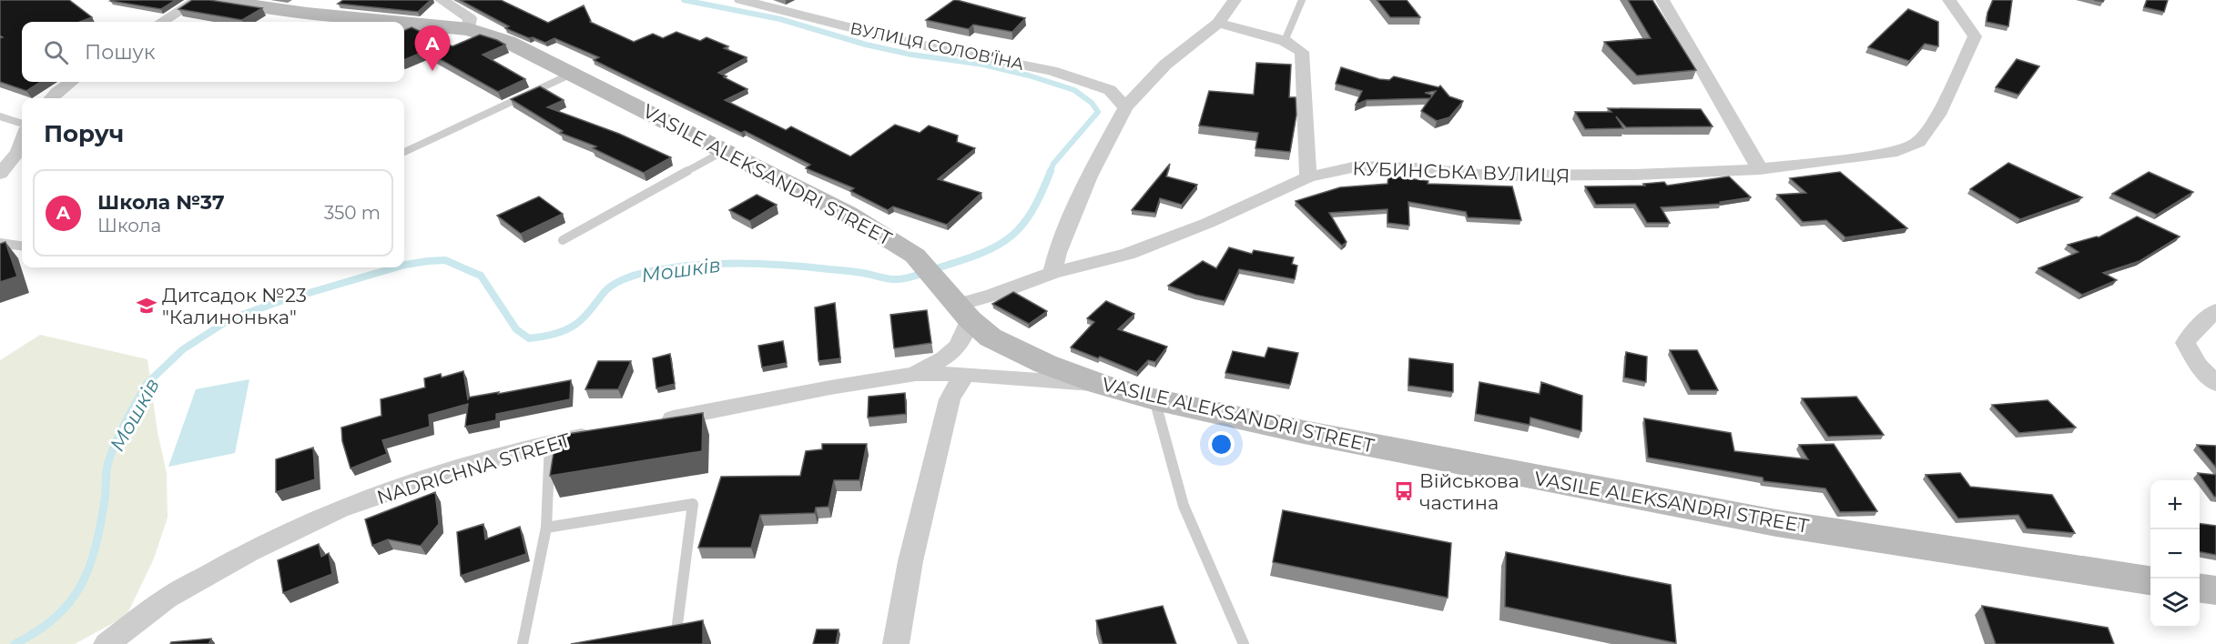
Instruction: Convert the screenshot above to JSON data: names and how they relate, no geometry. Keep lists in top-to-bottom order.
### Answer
{
  "streets": {
    "main road": ["VASILE ALEKSANDRI STREET"],
    "street": ["ВУЛИЦЯ СОЛОВ'ЇНА", "КУБИНСЬКА ВУЛИЦЯ", "NADRICHNA STREET"]
  },
  "crossings": [
    ["КУБИНСЬКА ВУЛИЦЯ", "VASILE ALEKSANDRI STREET"]
  ],
  "water": ["Мошків"],
  "places": {
    "school or university": ["Дитсадок №23 \"Калинонька\""],
    "bus stop": ["Військова частина"]
  },
  "page": {
    "search": "Пошук",
    "pins": "A",
    "heading": "Поруч",
    "list": [
      {
        "mark": "A",
        "name": "Школа №37",
        "note": "Школа",
        "value": "350 m"
      }
    ],
    "map_buttons": ["+", "−"]
  }
}
